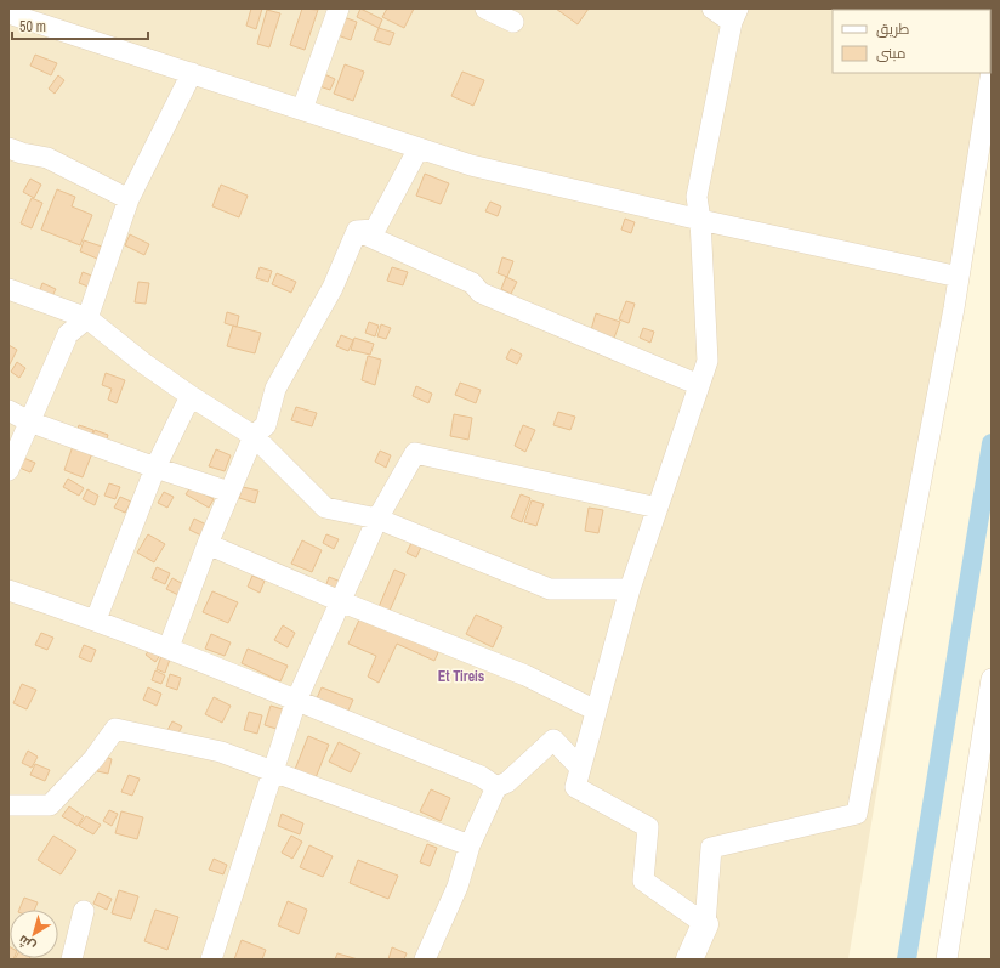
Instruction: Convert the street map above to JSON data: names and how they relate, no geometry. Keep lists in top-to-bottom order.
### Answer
{
  "districts": ["Et Tireis"],
  "legend": ["طريق", "مبنى"],
  "scale_bar": "50 m",
  "north": "bottom left"
}
